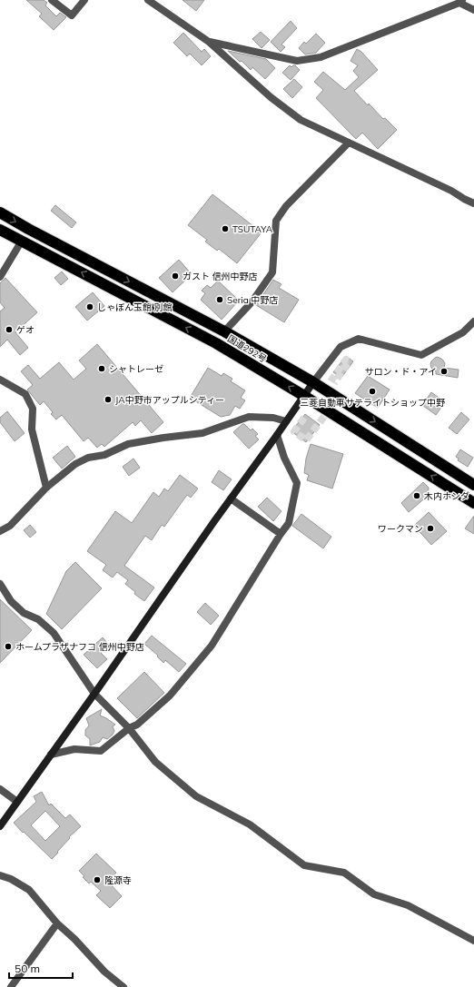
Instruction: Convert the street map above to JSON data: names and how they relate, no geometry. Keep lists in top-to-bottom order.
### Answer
{
  "streets": {
    "highway": ["国道292号"]
  },
  "places": [
    "TSUTAYA",
    "ガスト 信州中野店",
    "Seria 中野店",
    "しゃぼん玉館 別館",
    "ゲオ",
    "シャトレーゼ",
    "サロン・ド・アイ",
    "三菱自動車サテライトショップ中野",
    "JA中野市アップルシティー",
    "木内ホンダ",
    "ワークマン",
    "ホームプラザナフコ 信州中野店",
    "隆源寺"
  ],
  "scale_bar": "50 m"
}
